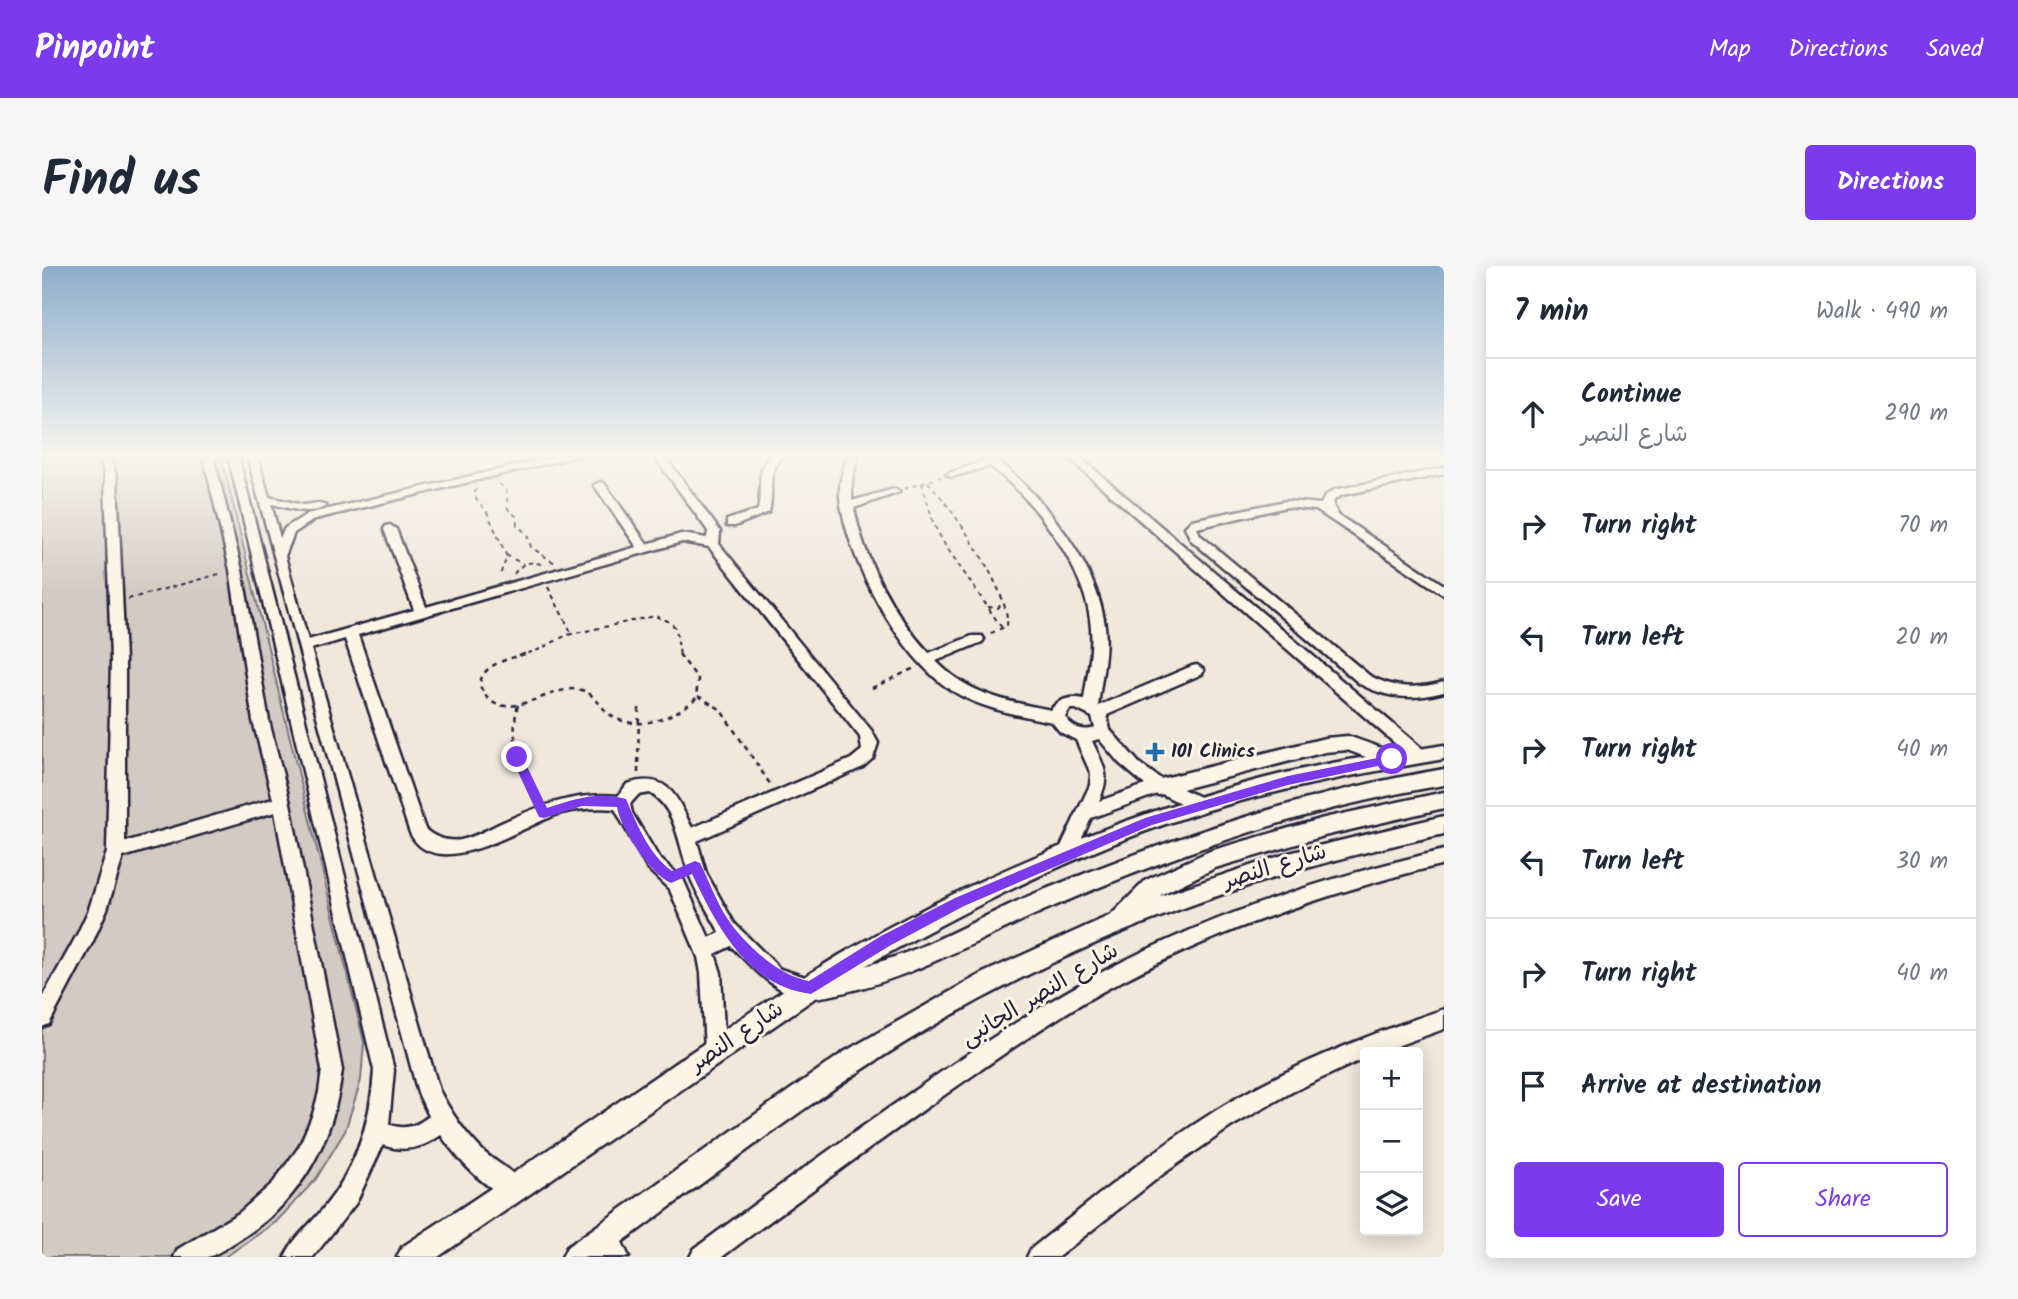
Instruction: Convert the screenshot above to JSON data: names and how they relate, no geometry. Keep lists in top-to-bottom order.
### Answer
{
  "streets": {
    "main road": ["شارع النصر"],
    "street": ["شارع النصر الجانبى"]
  },
  "places": {
    "health": ["101 Clinics"]
  },
  "page": {
    "header": "Pinpoint",
    "nav": ["Map", "Directions", "Saved"],
    "title": "Find us",
    "buttons": [
      "Directions",
      ["Save", "Share"]
    ],
    "heading": ["7 min", "Walk · 490 m"],
    "list": [
      ["Continue", "شارع النصر", "290 m"],
      ["Turn right", "70 m"],
      ["Turn left", "20 m"],
      ["Turn right", "40 m"],
      ["Turn left", "30 m"],
      ["Turn right", "40 m"],
      "Arrive at destination"
    ],
    "map_buttons": ["+", "−"]
  }
}
